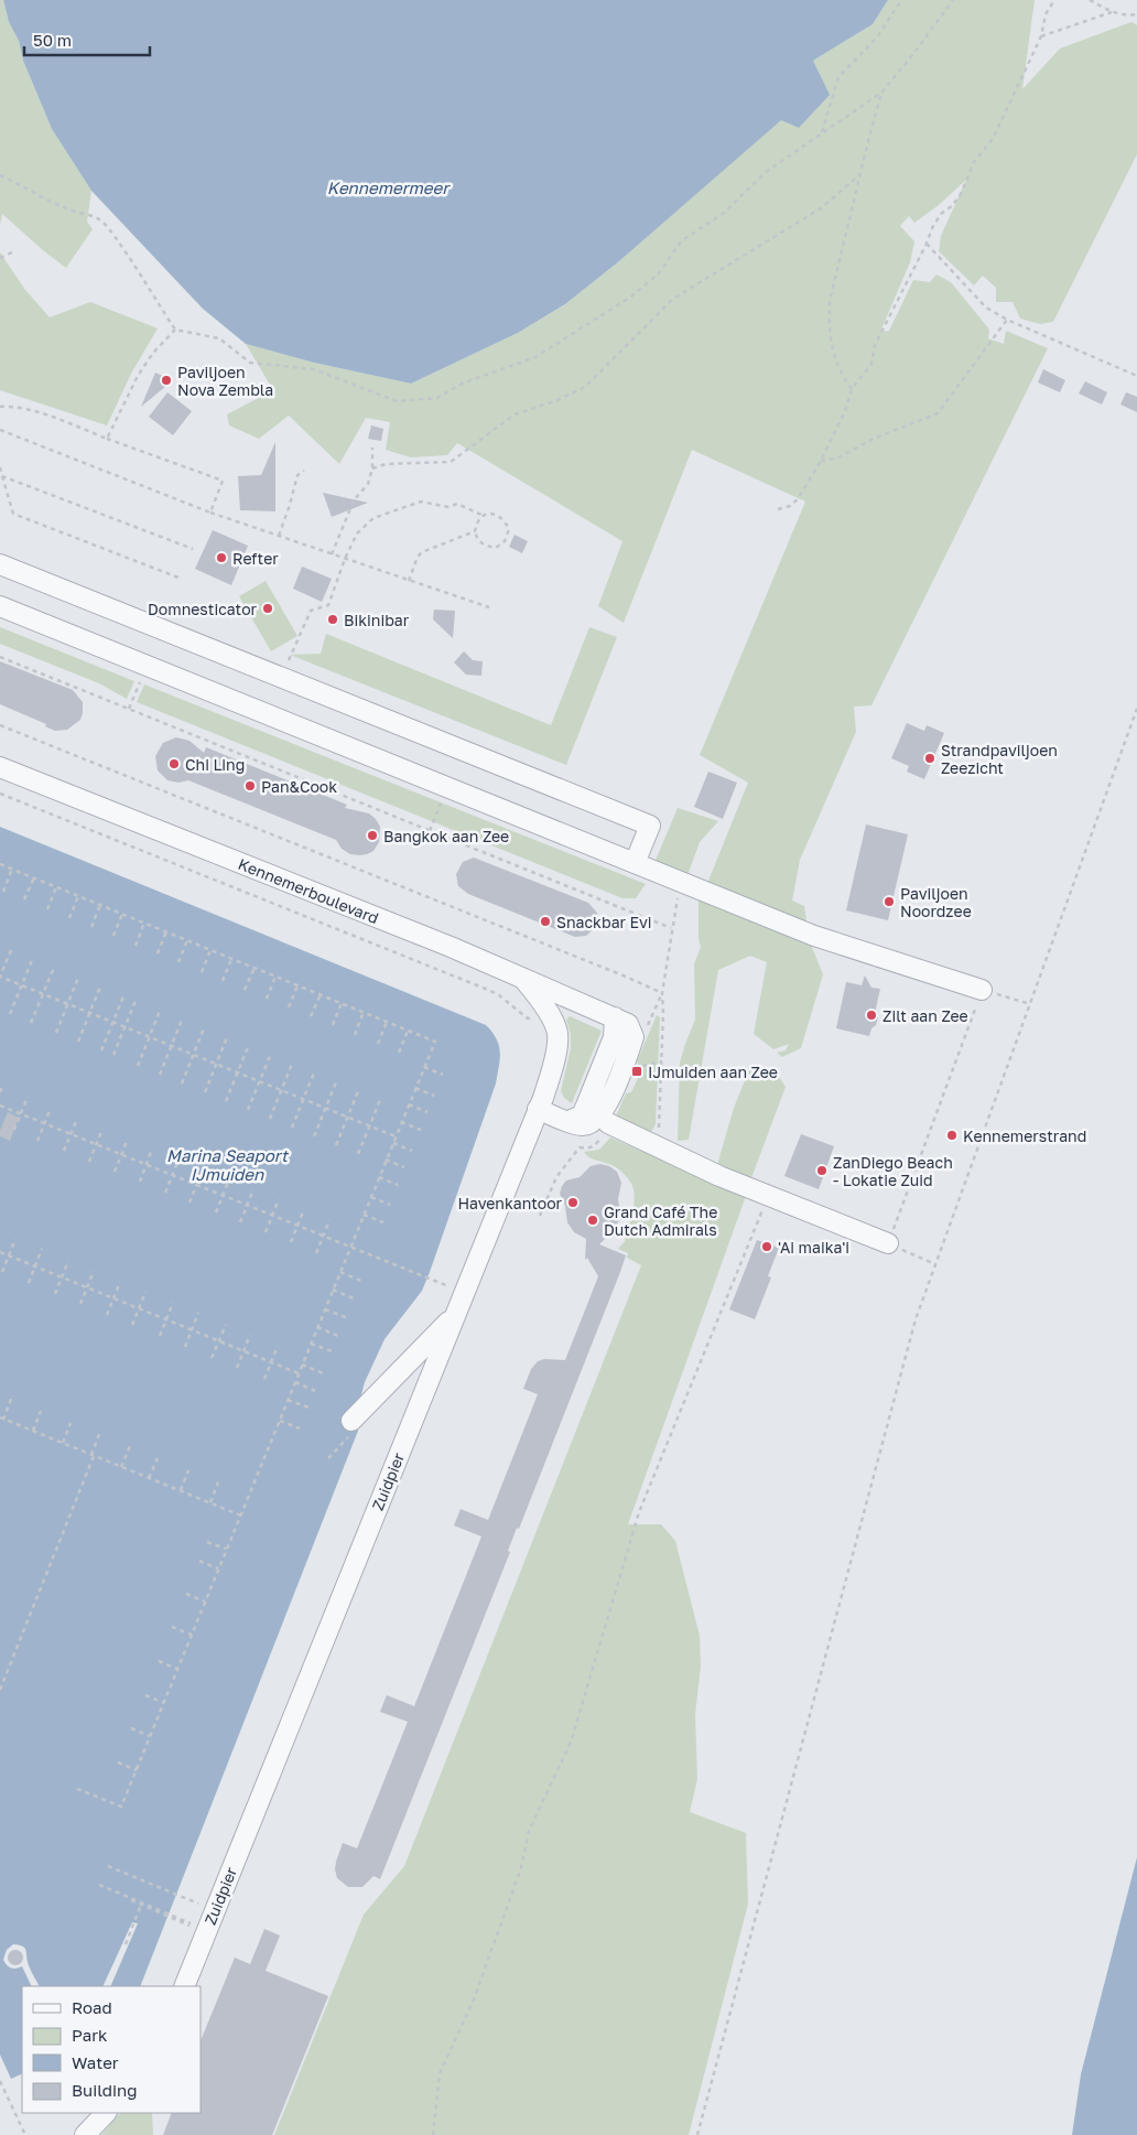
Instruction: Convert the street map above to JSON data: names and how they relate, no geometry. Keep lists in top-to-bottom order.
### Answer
{
  "streets": {
    "street": ["Kennemerboulevard", "Zuidpier"]
  },
  "crossings": [
    ["Kennemerboulevard", "Zuidpier"]
  ],
  "water": ["Kennemermeer", "Marina Seaport IJmuiden"],
  "places": {
    "other": [
      "Paviljoen Nova Zembla",
      "Refter",
      "Domnesticator",
      "Bikinibar",
      "Strandpaviljoen Zeezicht",
      "Chi Ling",
      "Pan&Cook",
      "Bangkok aan Zee",
      "Paviljoen Noordzee",
      "Snackbar Evi",
      "Zilt aan Zee",
      "Kennemerstrand",
      "ZanDiego Beach - Lokatie Zuid",
      "Havenkantoor",
      "Grand Café The Dutch Admirals",
      "'Ai maika'i"
    ],
    "transit": ["IJmuiden aan Zee"]
  },
  "legend": [
    "Road",
    "Park",
    "Water",
    "Building"
  ],
  "scale_bar": "50 m"
}
